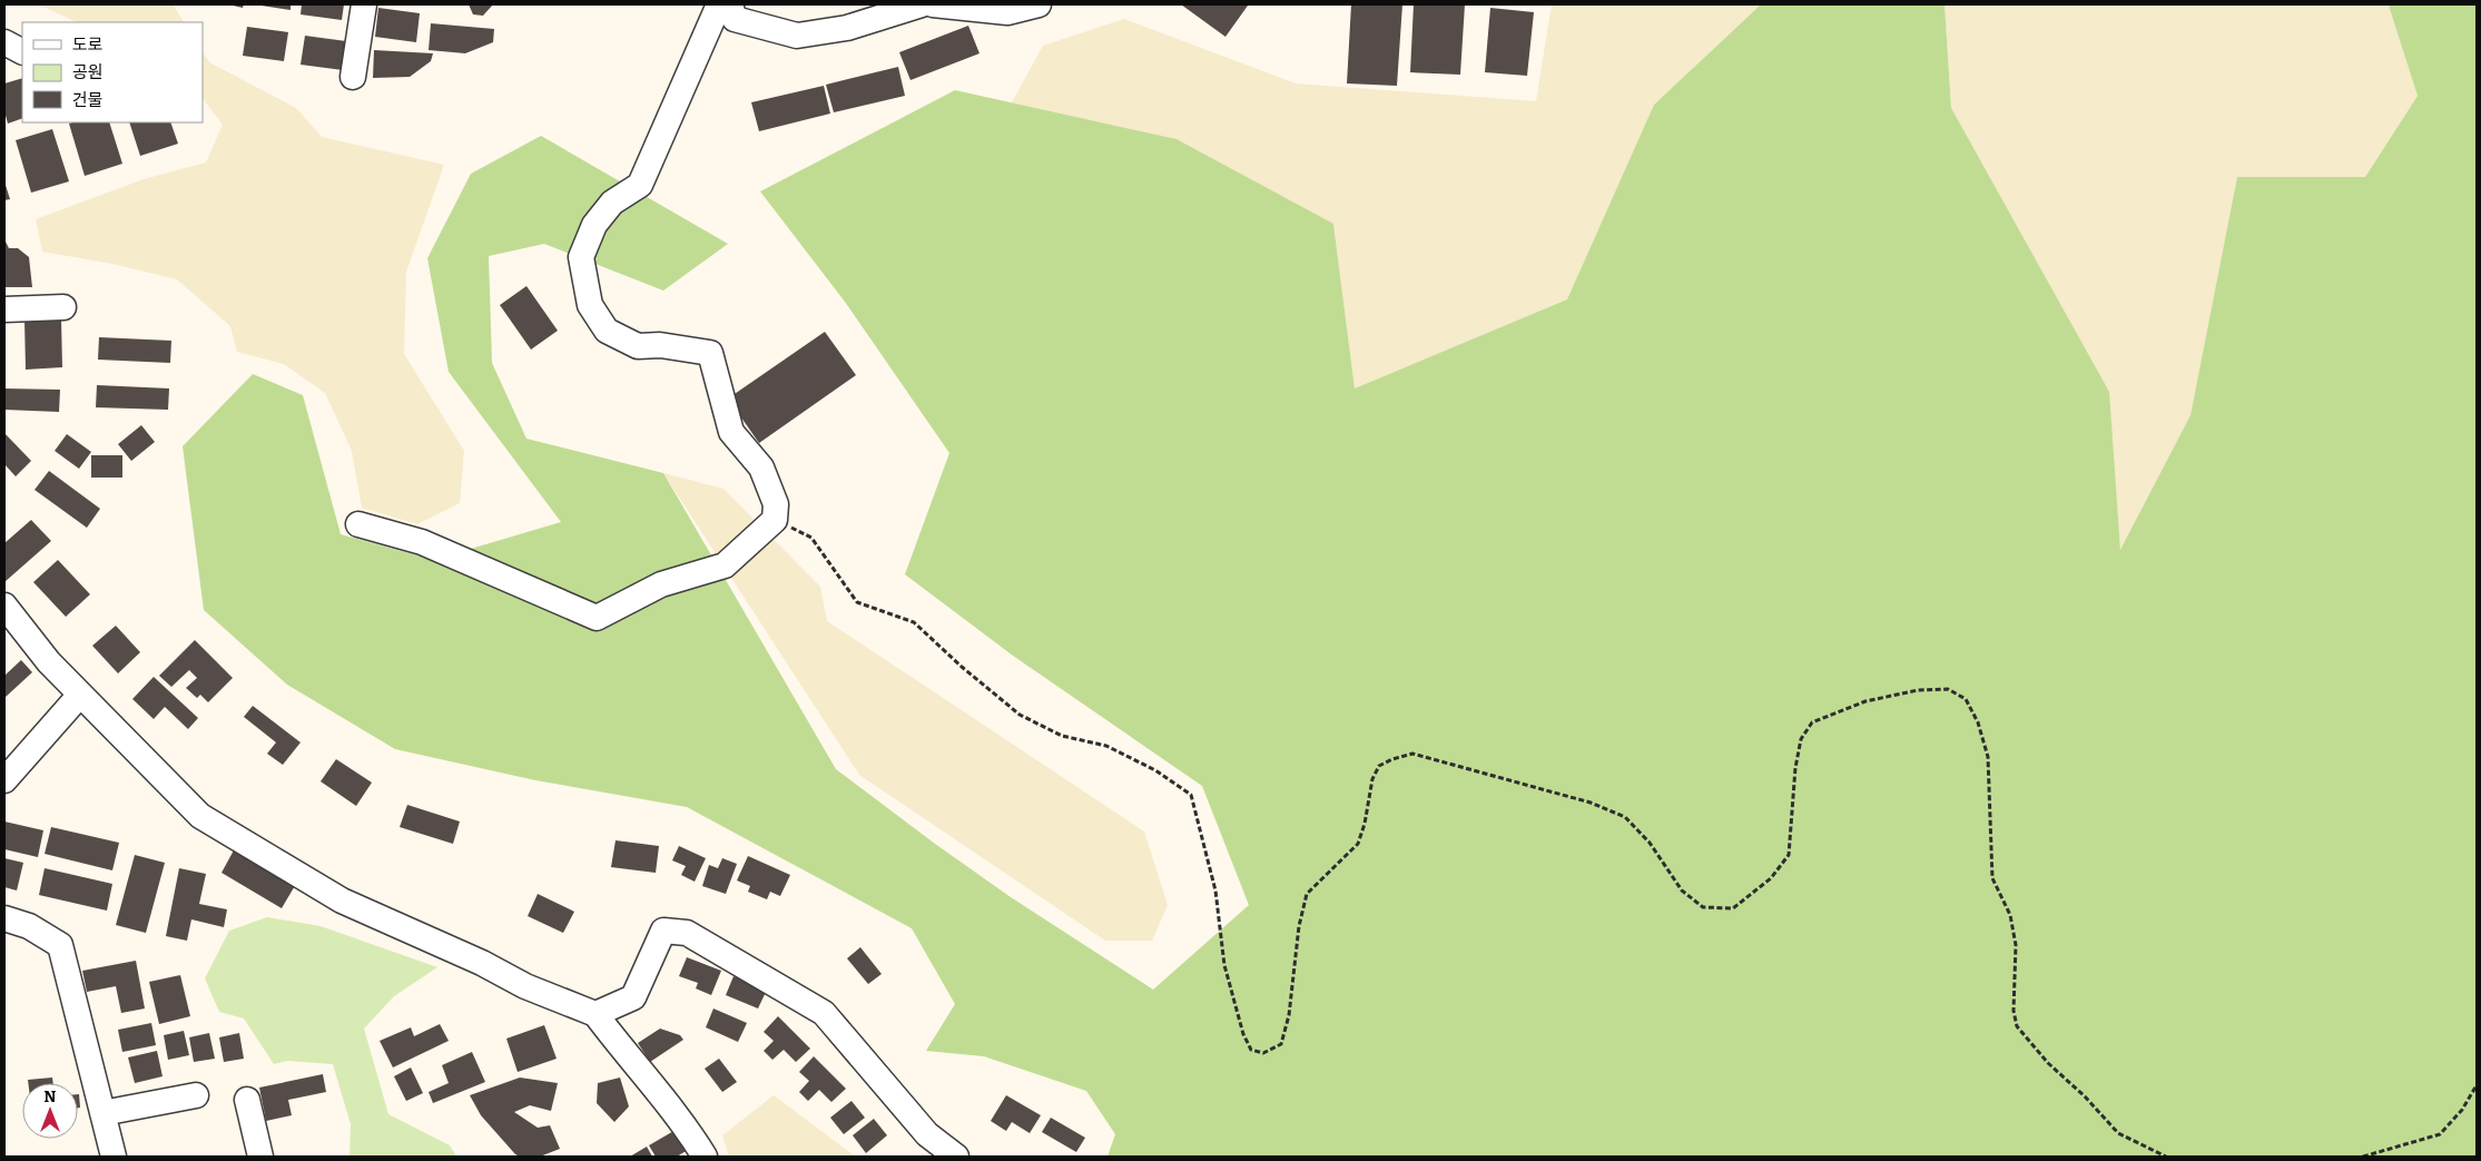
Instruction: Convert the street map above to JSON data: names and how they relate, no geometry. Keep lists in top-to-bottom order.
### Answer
{
  "legend": ["도로", "공원", "건물"],
  "north": "top"
}
